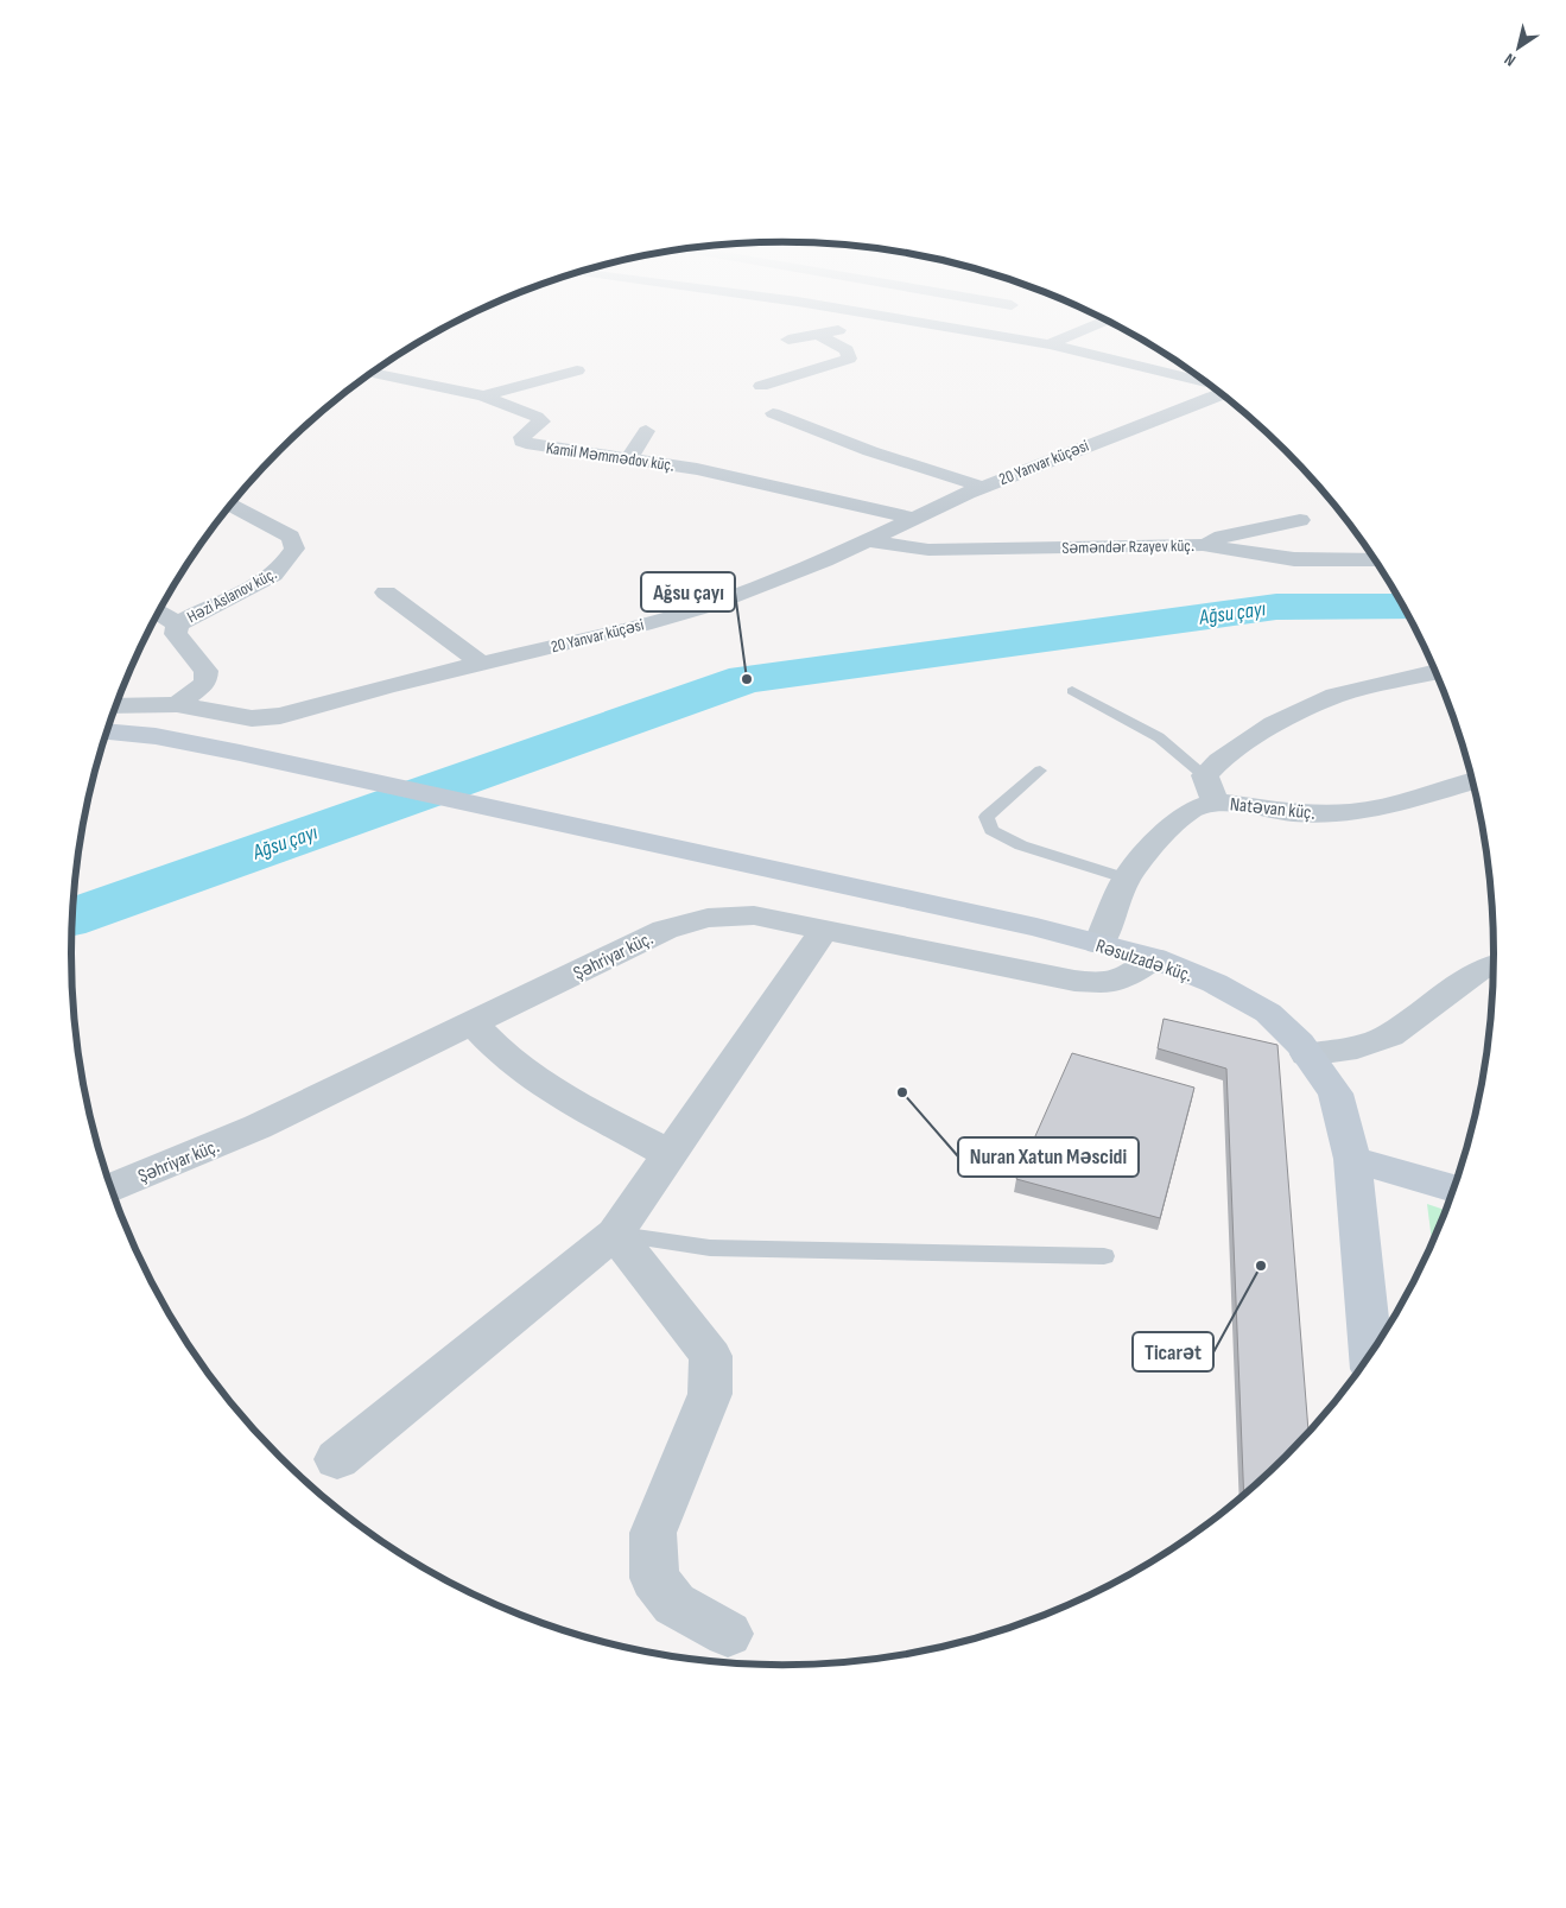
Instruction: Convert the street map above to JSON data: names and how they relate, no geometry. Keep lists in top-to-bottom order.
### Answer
{
  "streets": {
    "main road": ["Rəsulzadə küç."],
    "street": [
      "Kamil Məmmədov küç.",
      "20 Yanvar küçəsi",
      "Səməndər Rzayev küç.",
      "Həzi Aslanov küç.",
      "Natəvan küç.",
      "Şəhriyar küç."
    ]
  },
  "crossings": [
    ["Kamil Məmmədov küç.", "20 Yanvar küçəsi"],
    ["20 Yanvar küçəsi", "Səməndər Rzayev küç."],
    ["20 Yanvar küçəsi", "Həzi Aslanov küç."],
    ["Natəvan küç.", "Rəsulzadə küç."],
    ["Şəhriyar küç.", "Rəsulzadə küç."]
  ],
  "water": ["Ağsu çayı"],
  "places": ["Ağsu çayı", "Nuran Xatun Məscidi", "Ticarət"],
  "north": "bottom left"
}
